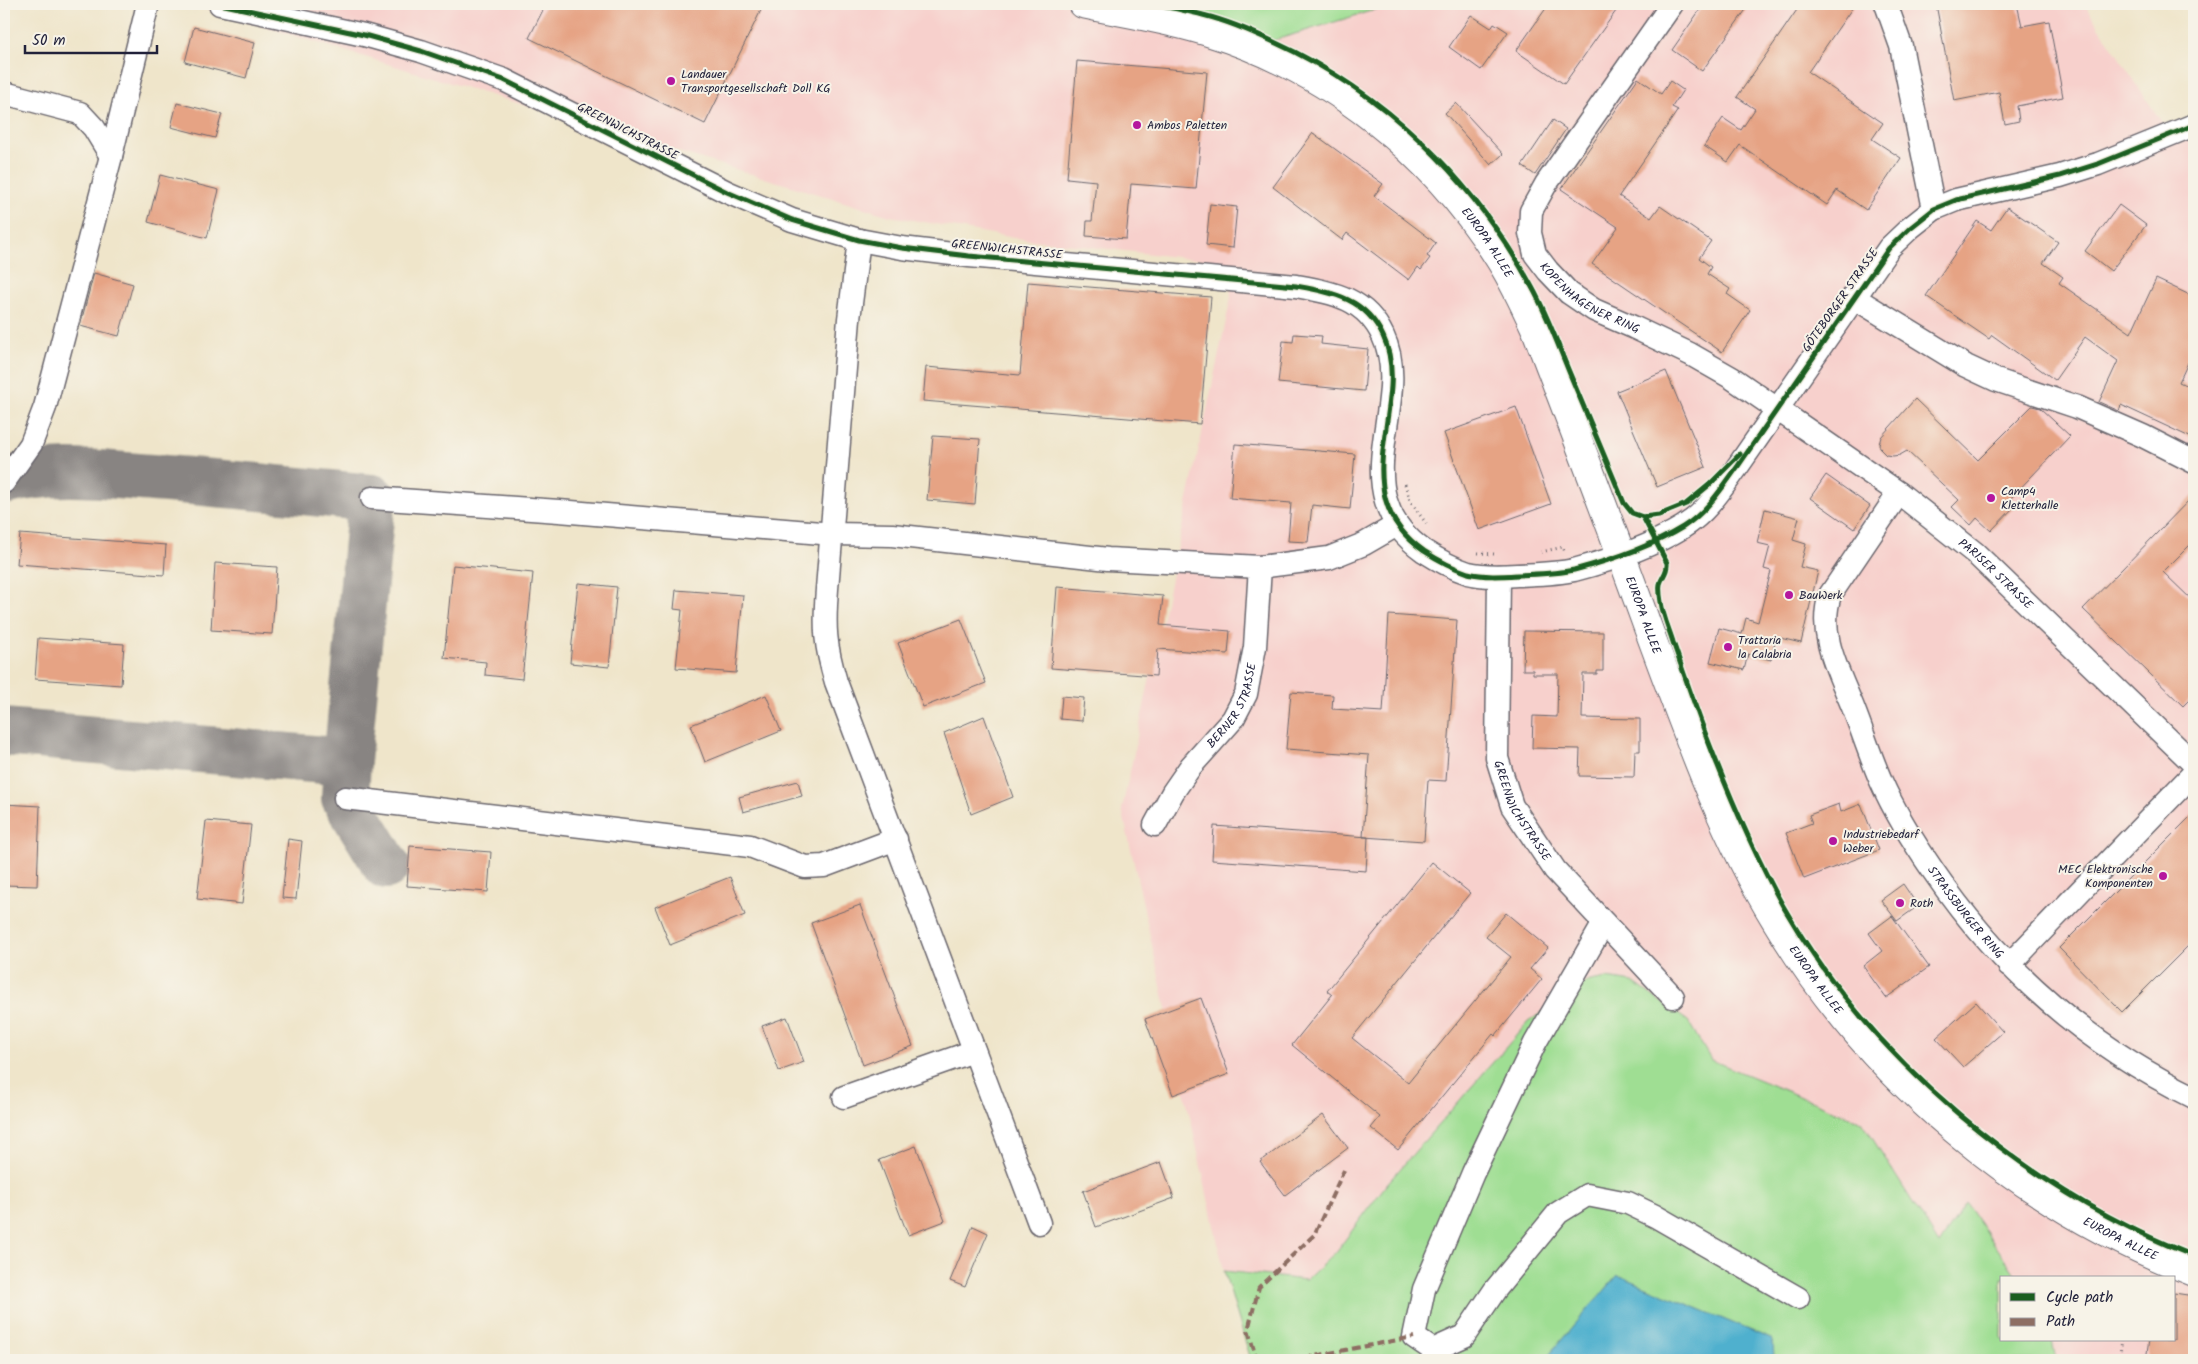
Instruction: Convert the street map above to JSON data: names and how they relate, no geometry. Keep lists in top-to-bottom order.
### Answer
{
  "streets": {
    "main road": ["EUROPA ALLEE"],
    "street": [
      "GREENWICHSTRASSE",
      "KOPENHAGENER RING",
      "GÖTEBORGER STRASSE",
      "PARISER STRASSE",
      "BERNER STRASSE",
      "STRASSBURGER RING"
    ]
  },
  "crossings": [
    ["GREENWICHSTRASSE", "EUROPA ALLEE"],
    ["GREENWICHSTRASSE", "GÖTEBORGER STRASSE"],
    ["EUROPA ALLEE", "GÖTEBORGER STRASSE"],
    ["KOPENHAGENER RING", "GÖTEBORGER STRASSE"],
    ["KOPENHAGENER RING", "PARISER STRASSE"],
    ["GÖTEBORGER STRASSE", "PARISER STRASSE"],
    ["PARISER STRASSE", "STRASSBURGER RING"]
  ],
  "places": [
    "Landauer Transportgesellschaft Doll KG",
    "Ambos Paletten",
    "Camp4 Kletterhalle",
    "BauWerk",
    "Trattoria la Calabria",
    "Industriebedarf Weber",
    "MEC Elektronische Komponenten",
    "Roth"
  ],
  "legend": ["Cycle path", "Path"],
  "scale_bar": "50 m"
}
